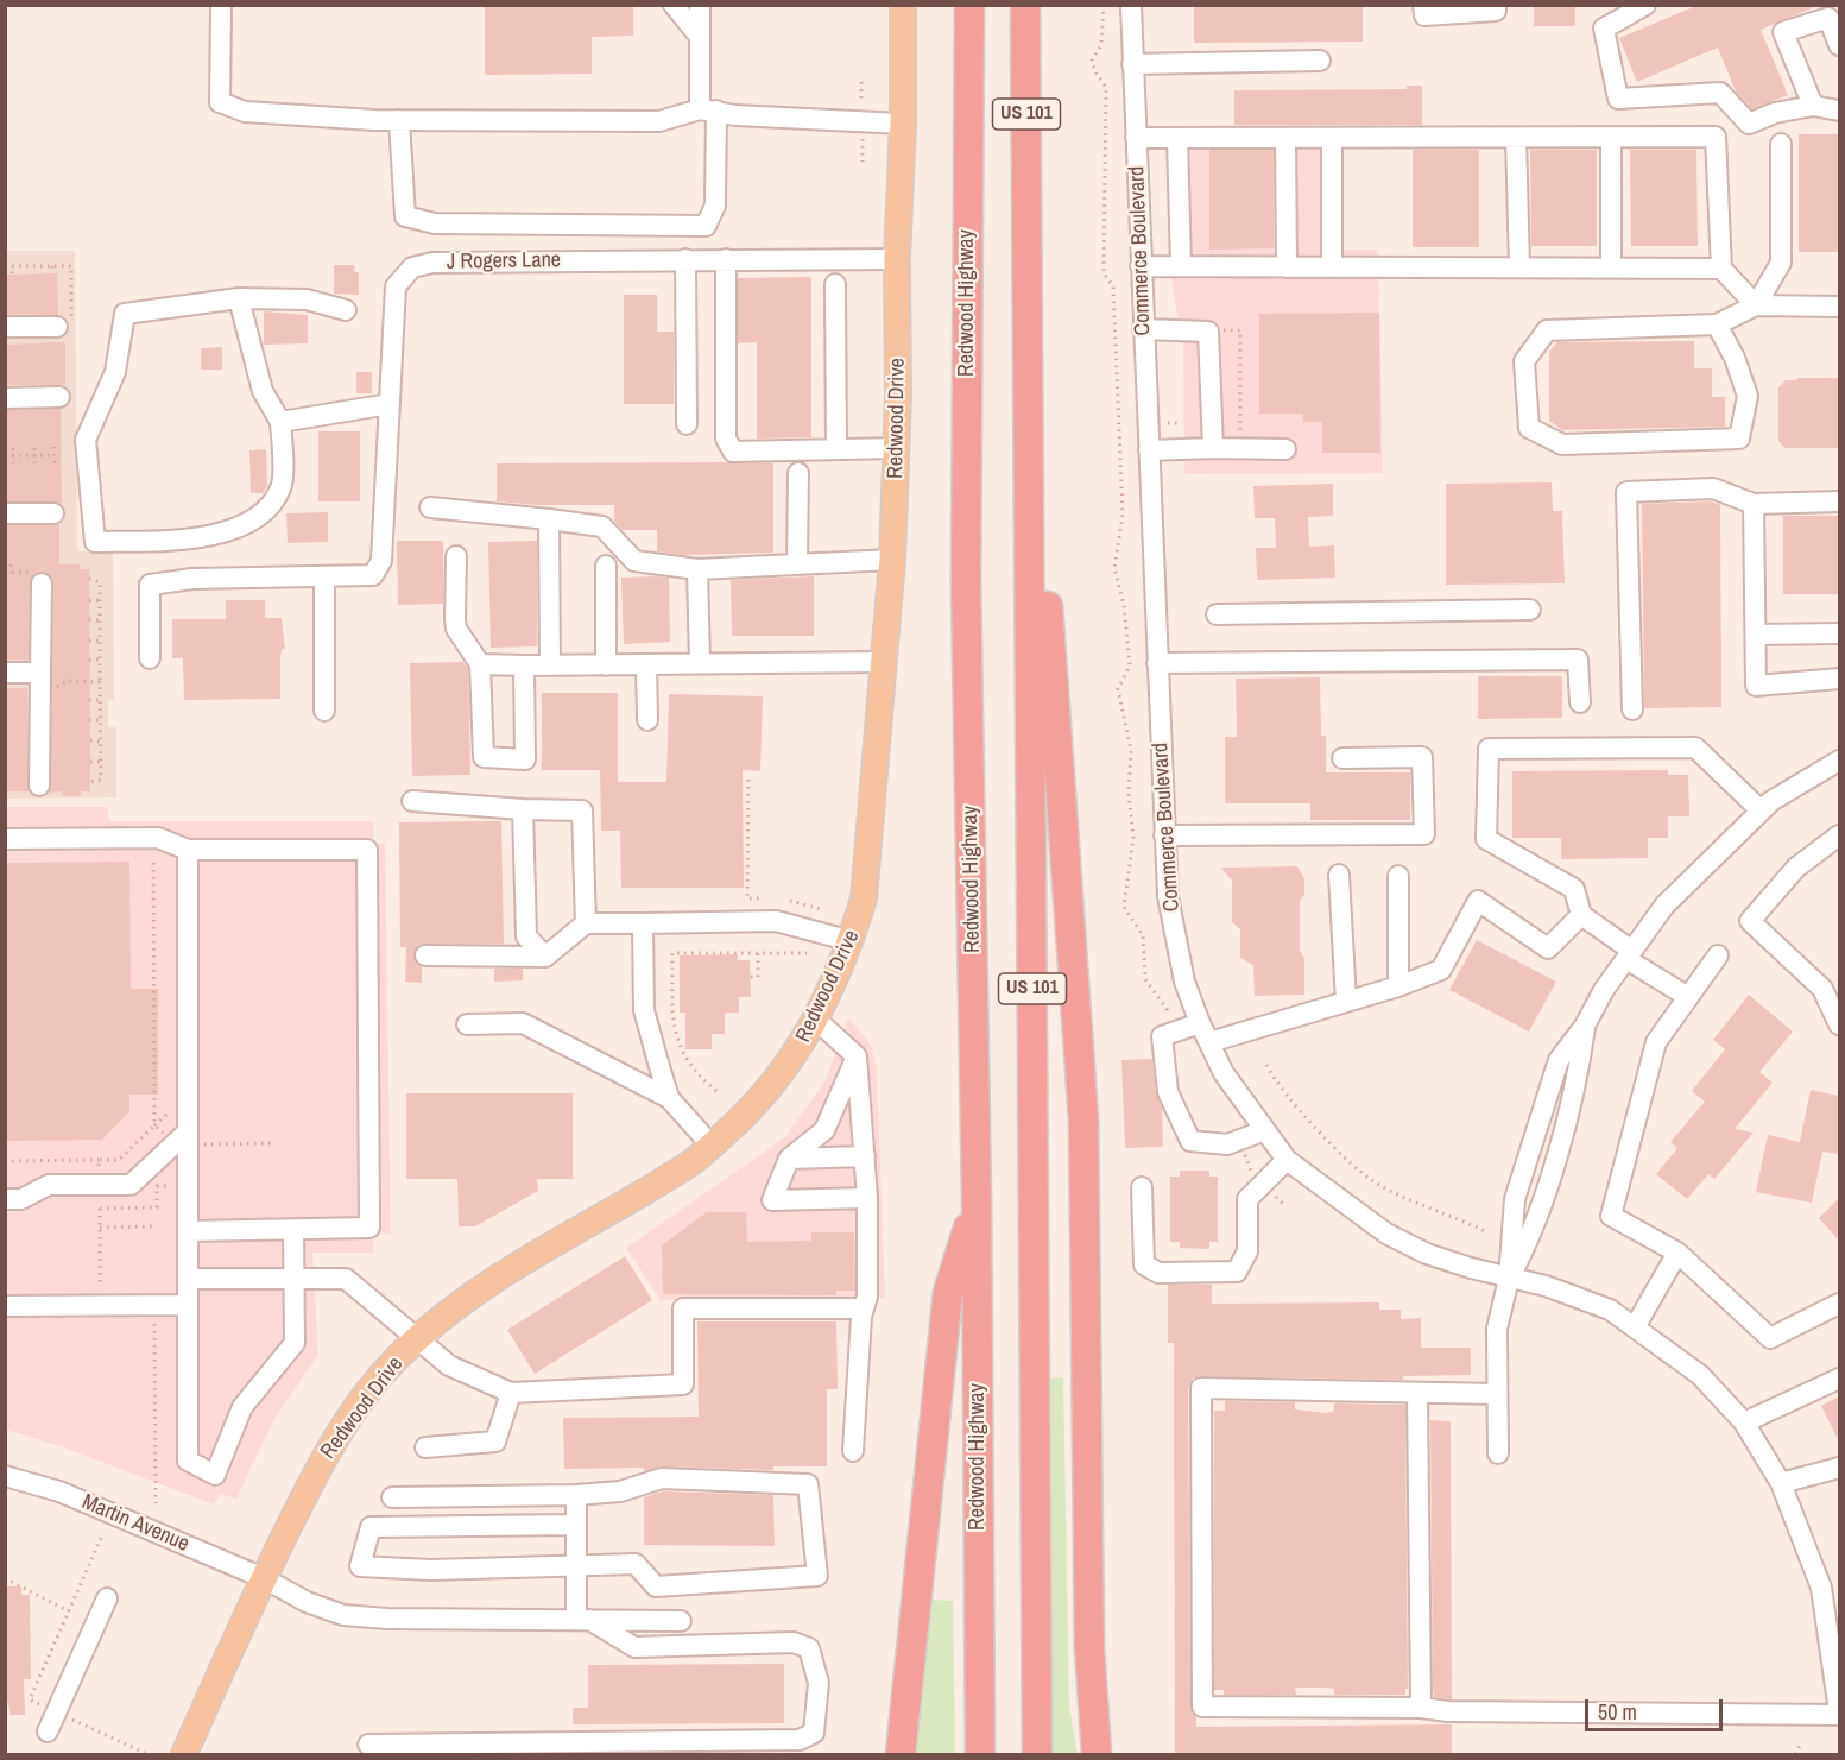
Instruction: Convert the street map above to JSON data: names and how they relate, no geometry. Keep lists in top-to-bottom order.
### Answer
{
  "streets": {
    "highway": ["US 101", "Redwood Highway"],
    "main road": ["Redwood Drive"],
    "street": ["Commerce Boulevard", "J Rogers Lane", "Martin Avenue"]
  },
  "crossings": [
    ["J Rogers Lane", "Redwood Drive"],
    ["Redwood Drive", "Martin Avenue"]
  ],
  "scale_bar": "50 m"
}
